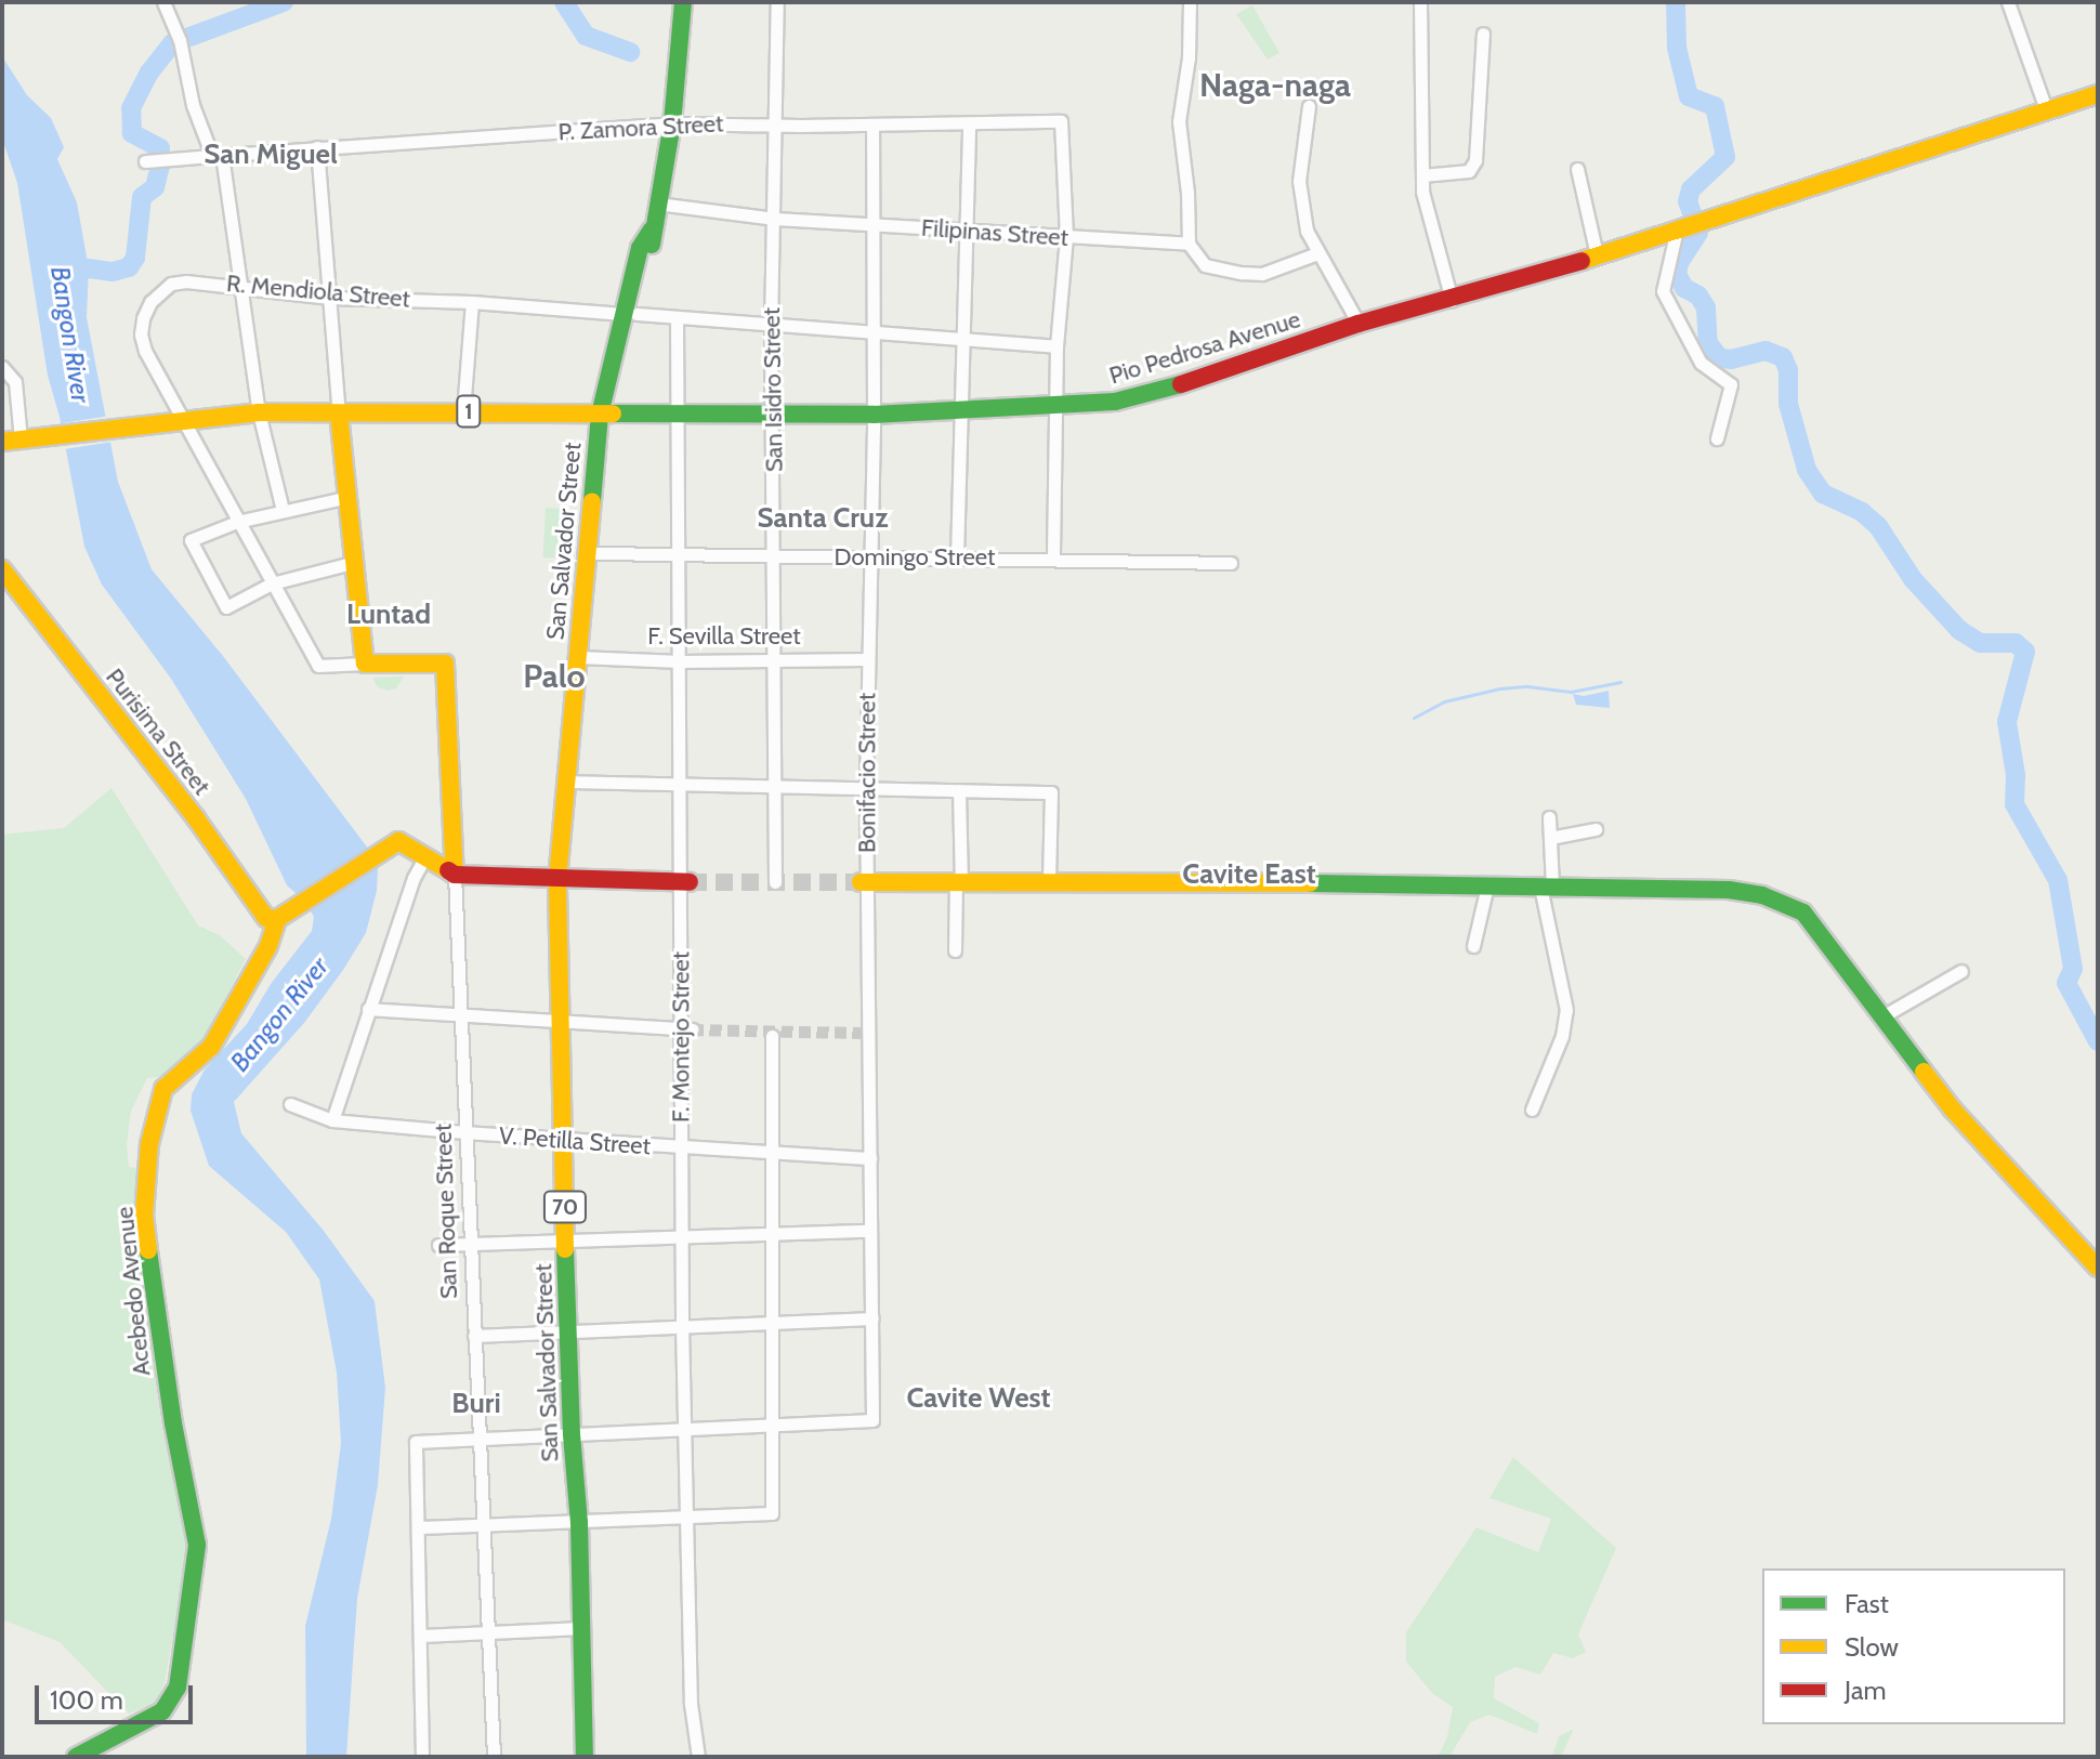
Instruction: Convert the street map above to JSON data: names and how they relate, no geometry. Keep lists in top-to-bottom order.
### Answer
{
  "streets": {
    "main road": [
      "Pio Pedrosa Avenue",
      "1",
      "San Salvador Street",
      "Purisima Street",
      "70",
      "San Roque Street",
      "Acebedo Avenue"
    ],
    "street": [
      "P. Zamora Street",
      "Filipinas Street",
      "R. Mendiola Street",
      "San Isidro Street",
      "Domingo Street",
      "F. Sevilla Street",
      "Bonifacio Street",
      "F. Montejo Street",
      "V. Petilla Street"
    ]
  },
  "crossings": [
    ["P. Zamora Street", "Filipinas Street"],
    ["P. Zamora Street", "San Isidro Street"],
    ["P. Zamora Street", "San Salvador Street"],
    ["P. Zamora Street", "Bonifacio Street"],
    ["Filipinas Street", "San Isidro Street"],
    ["Filipinas Street", "San Salvador Street"],
    ["Filipinas Street", "Bonifacio Street"],
    ["R. Mendiola Street", "San Isidro Street"],
    ["R. Mendiola Street", "1"],
    ["R. Mendiola Street", "San Salvador Street"],
    ["R. Mendiola Street", "Bonifacio Street"],
    ["R. Mendiola Street", "F. Montejo Street"],
    ["Pio Pedrosa Avenue", "San Isidro Street"],
    ["Pio Pedrosa Avenue", "1"],
    ["Pio Pedrosa Avenue", "San Salvador Street"],
    ["Pio Pedrosa Avenue", "Bonifacio Street"],
    ["Pio Pedrosa Avenue", "F. Montejo Street"],
    ["San Isidro Street", "Domingo Street"],
    ["San Isidro Street", "F. Sevilla Street"],
    ["1", "San Salvador Street"],
    ["San Salvador Street", "Domingo Street"],
    ["San Salvador Street", "F. Sevilla Street"],
    ["San Salvador Street", "V. Petilla Street"],
    ["Domingo Street", "Bonifacio Street"],
    ["Domingo Street", "F. Montejo Street"],
    ["F. Sevilla Street", "Bonifacio Street"],
    ["F. Sevilla Street", "F. Montejo Street"],
    ["Purisima Street", "Acebedo Avenue"],
    ["Bonifacio Street", "V. Petilla Street"],
    ["F. Montejo Street", "V. Petilla Street"],
    ["V. Petilla Street", "San Roque Street"]
  ],
  "districts": [
    "Naga-naga",
    "San Miguel",
    "Santa Cruz",
    "Luntad",
    "Palo",
    "Cavite East",
    "Cavite West",
    "Buri"
  ],
  "water": ["Bangon River"],
  "legend": ["Fast", "Slow", "Jam"],
  "scale_bar": "100 m"
}
